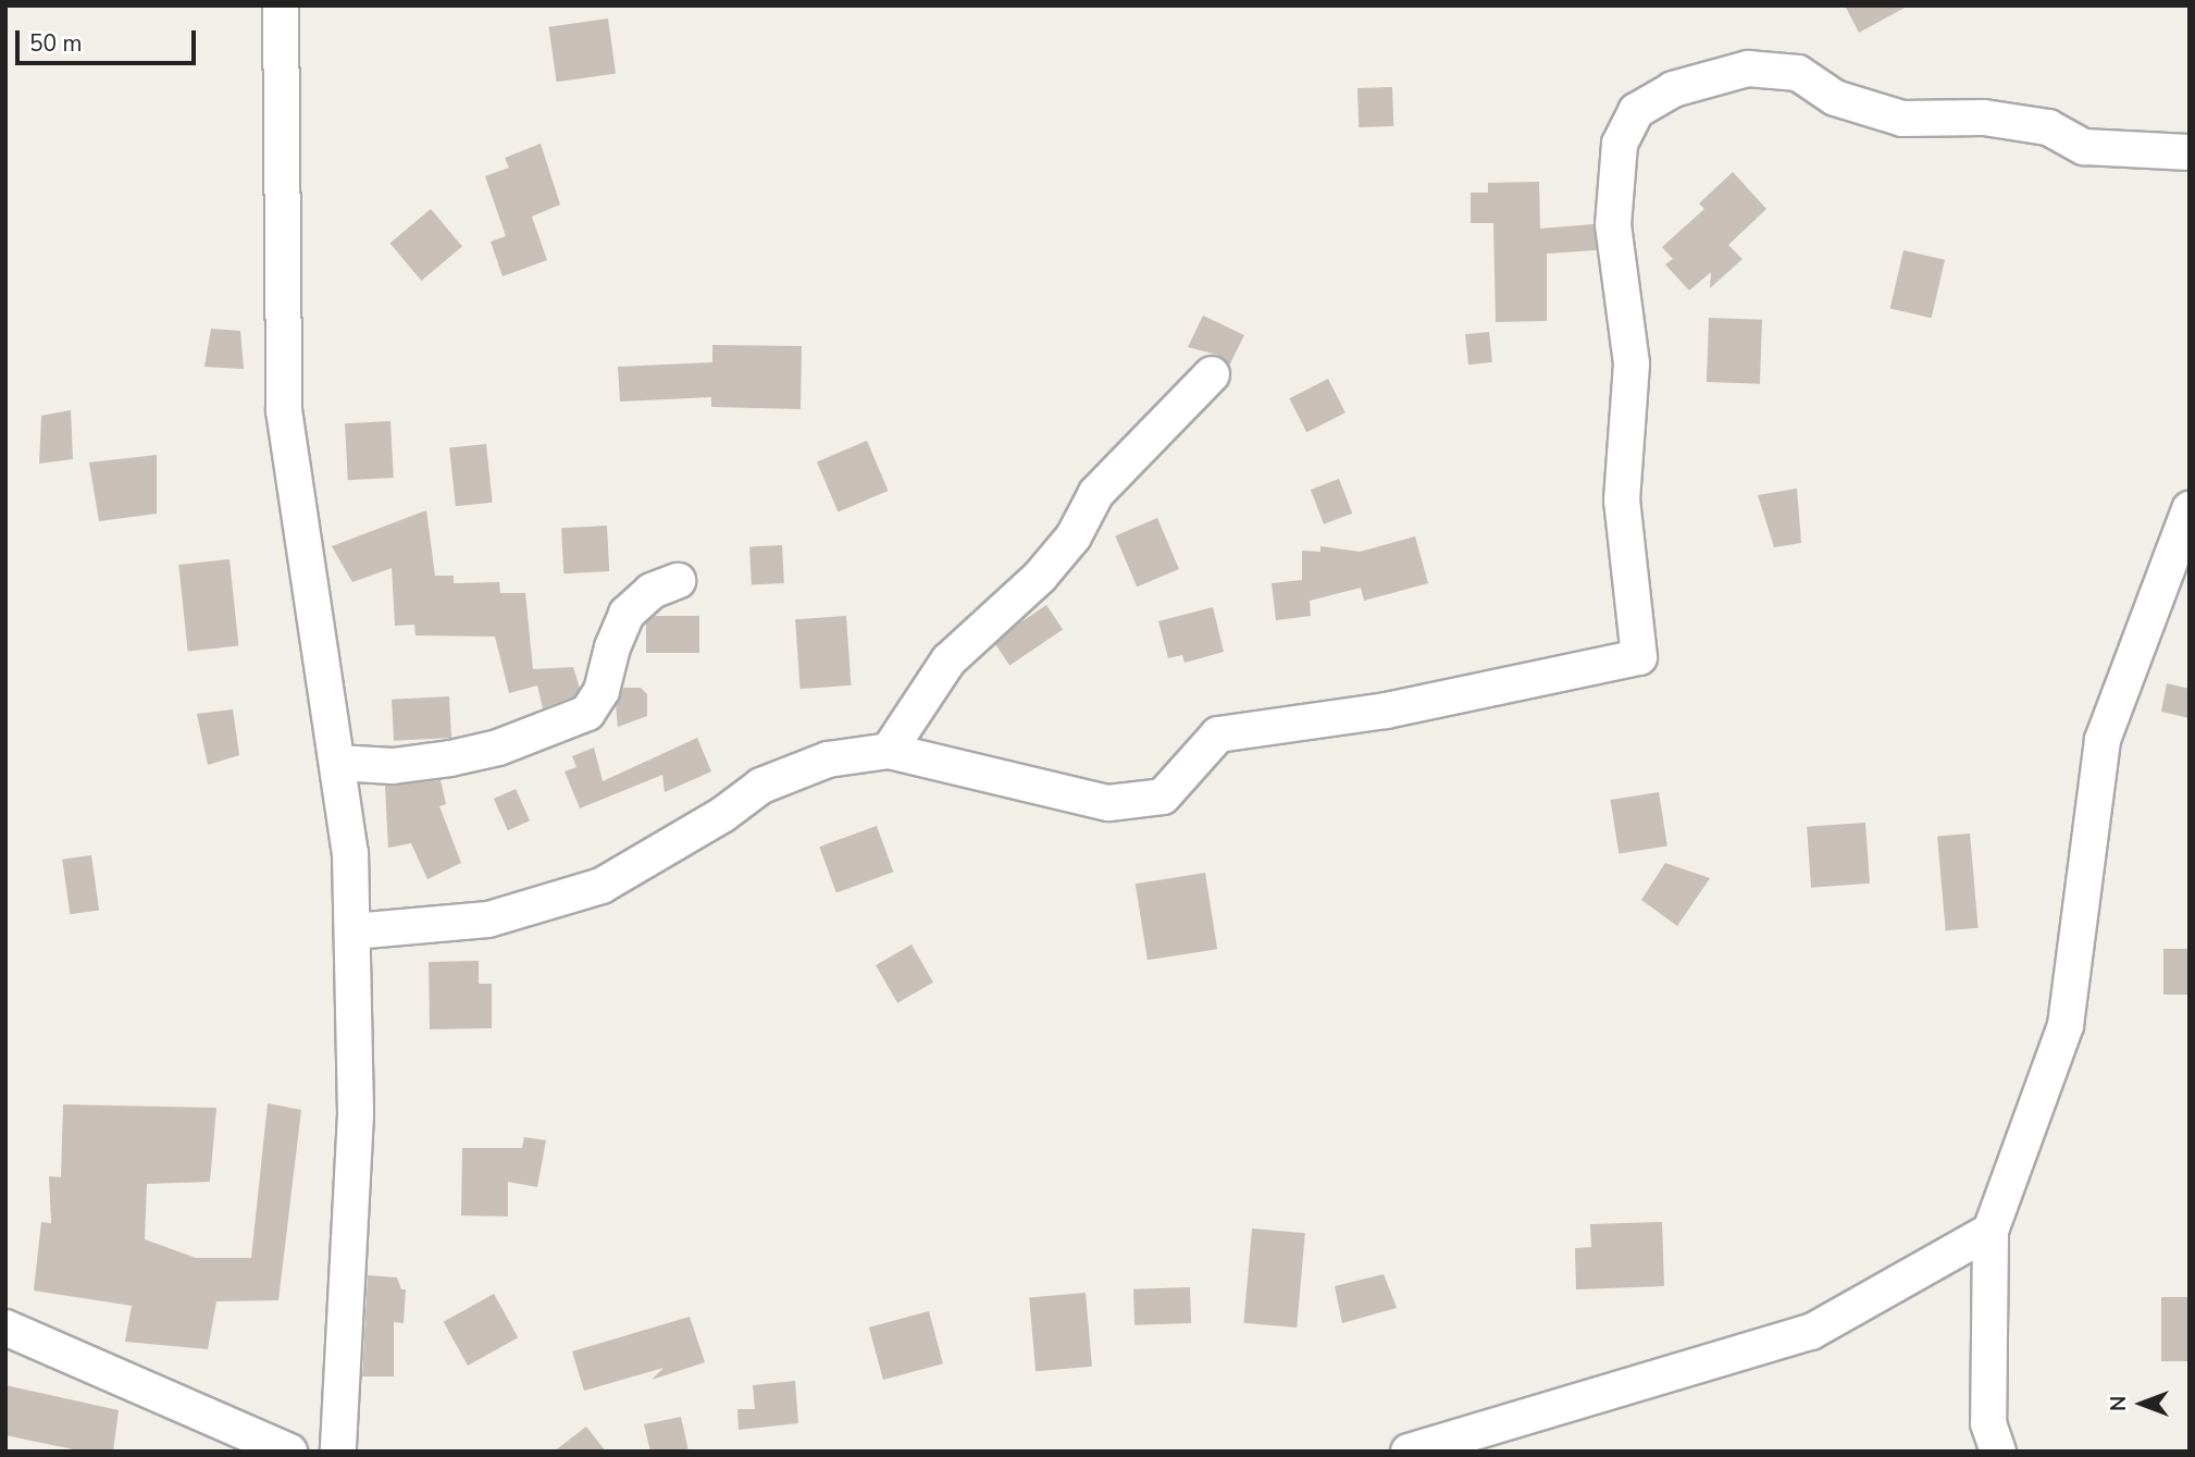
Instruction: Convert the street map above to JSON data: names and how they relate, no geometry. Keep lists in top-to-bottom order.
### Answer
{
  "scale_bar": "50 m",
  "north": "left"
}
